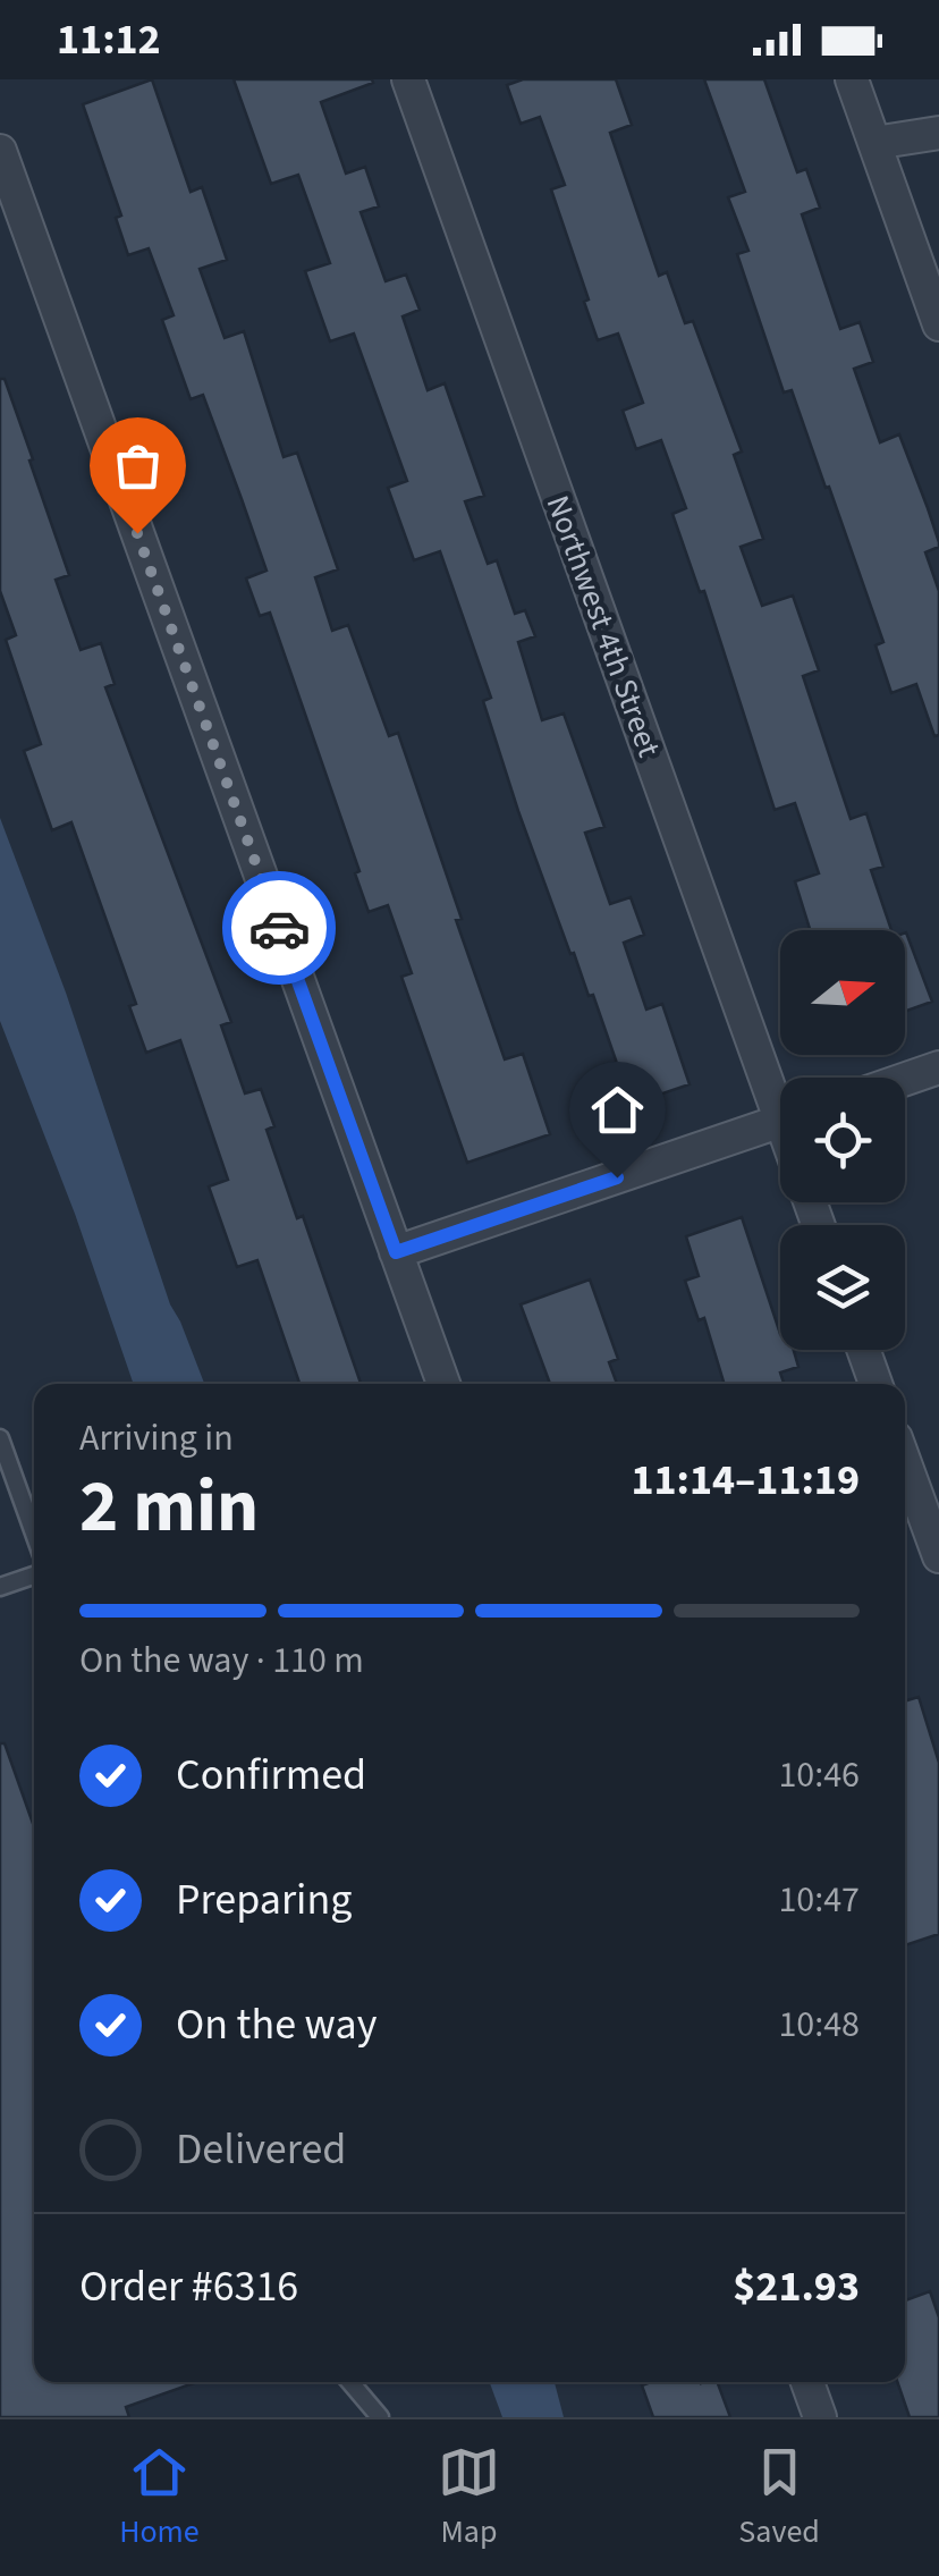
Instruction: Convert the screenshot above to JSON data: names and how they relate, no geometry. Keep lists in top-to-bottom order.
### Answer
{
  "streets": {
    "street": ["Northwest 4th Street"]
  },
  "north": "right",
  "page": {
    "status": "11:12",
    "heading": ["2 min", "Arriving in", "11:14–11:19"],
    "panel": ["Order #6316", "$21.93"],
    "bar": "On the way · 110 m",
    "list": [
      ["Confirmed", "10:46"],
      ["Preparing", "10:47"],
      ["On the way", "10:48"],
      "Delivered"
    ],
    "tabs": ["Home", "Map", "Saved"]
  }
}
